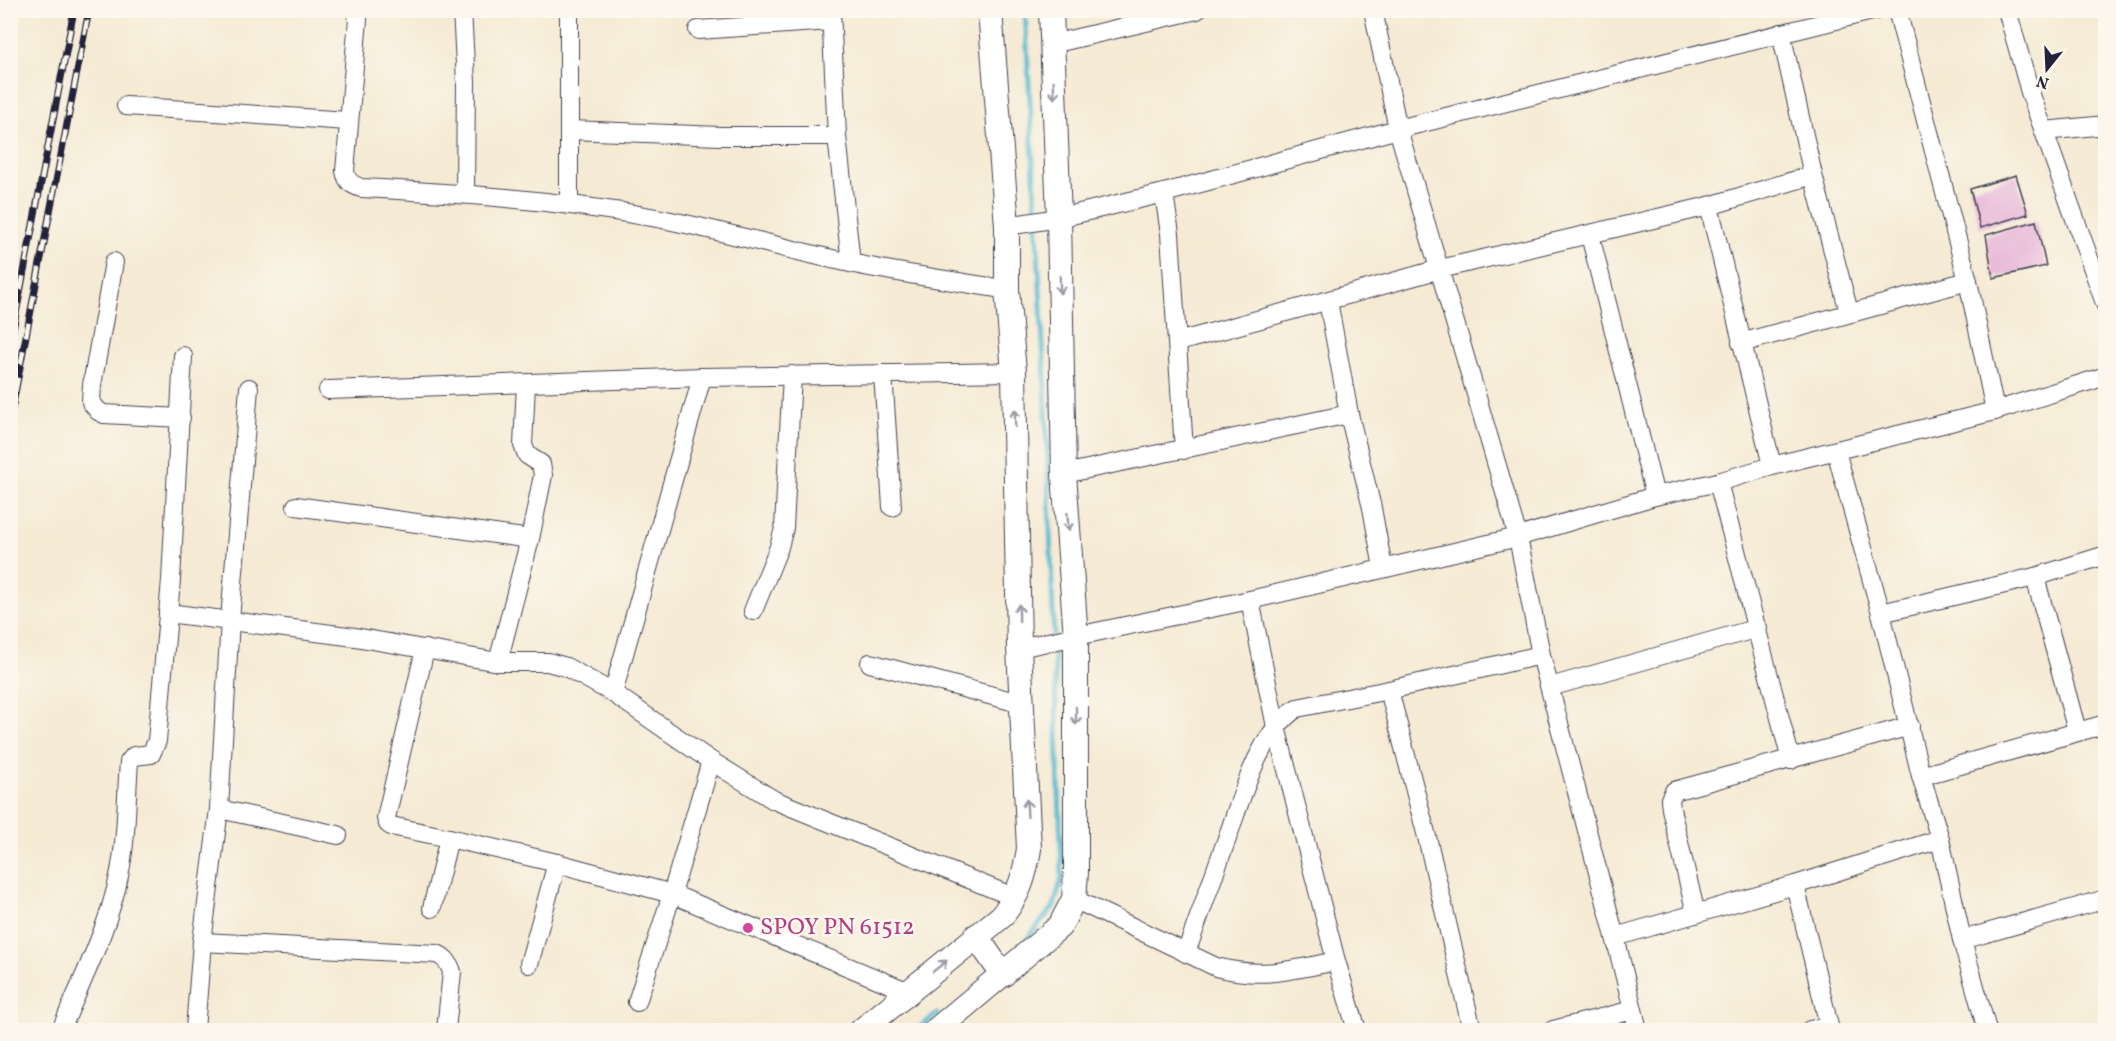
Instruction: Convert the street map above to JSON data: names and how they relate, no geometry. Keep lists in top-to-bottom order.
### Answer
{
  "places": ["SPOY PN 61512"],
  "north": "bottom"
}
